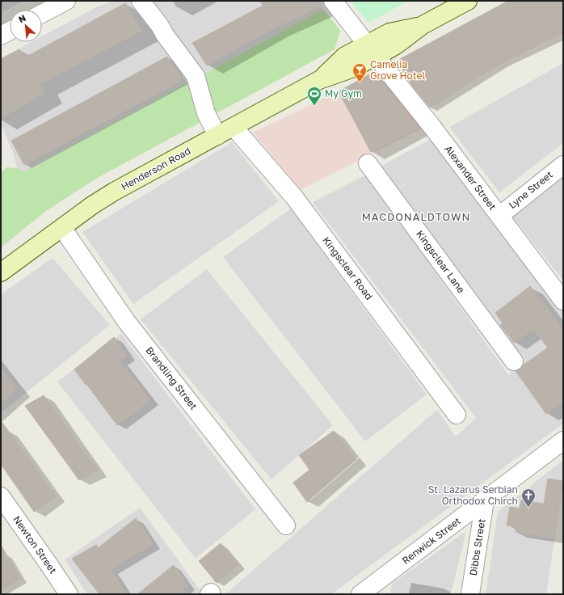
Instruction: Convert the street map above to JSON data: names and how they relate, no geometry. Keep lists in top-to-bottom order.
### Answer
{
  "streets": {
    "street": [
      "Henderson Road",
      "Alexander Street",
      "Lyne Street",
      "Kingsclear Lane",
      "Kingsclear Road",
      "Brandling Street",
      "Renwick Street",
      "Newton Street",
      "Dibbs Street"
    ]
  },
  "crossings": [
    ["Henderson Road", "Alexander Street"],
    ["Henderson Road", "Kingsclear Road"],
    ["Henderson Road", "Brandling Street"],
    ["Alexander Street", "Lyne Street"],
    ["Renwick Street", "Dibbs Street"]
  ],
  "districts": ["MACDONALDTOWN"],
  "places": {
    "bar": ["Camelia Grove Hotel"],
    "sports": ["My Gym"],
    "church": ["St. Lazarus Serbian Orthodox Chirch"]
  },
  "north": "top left"
}
